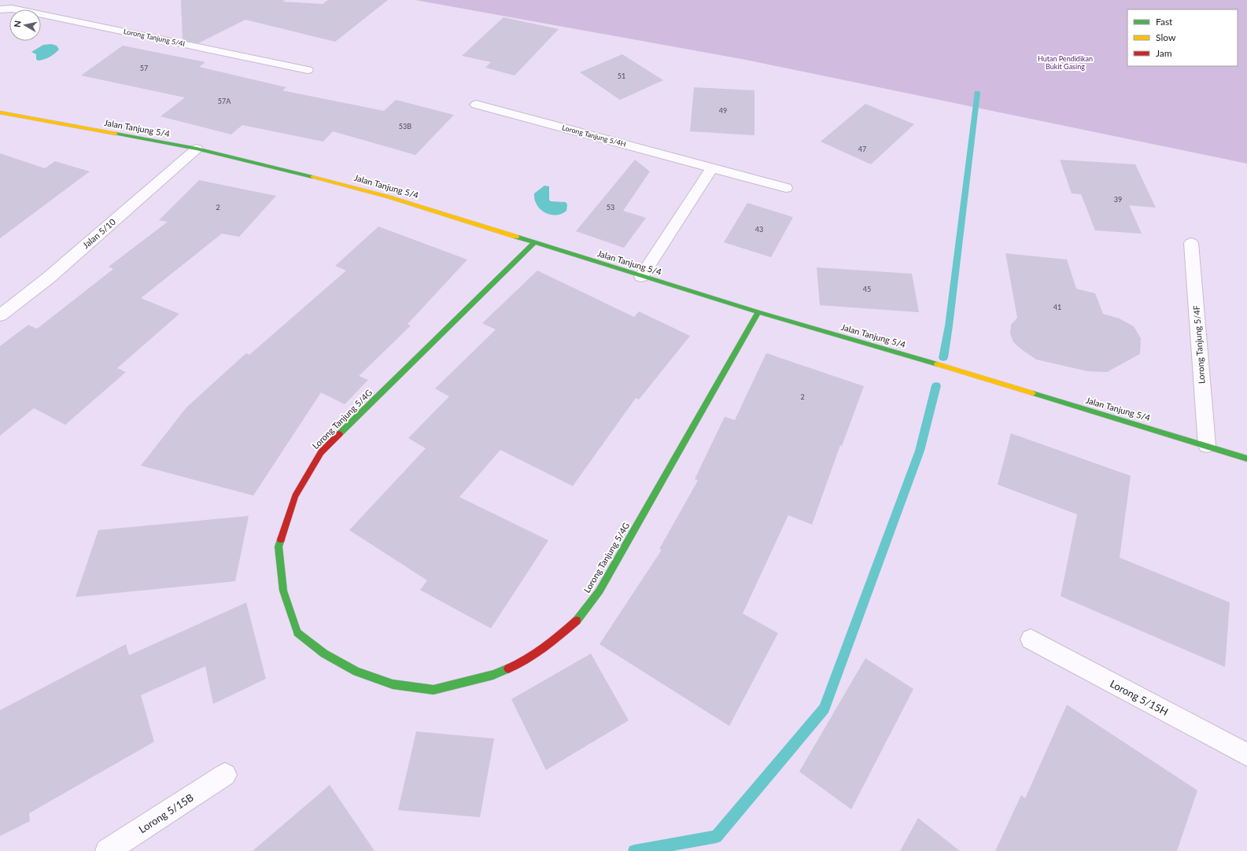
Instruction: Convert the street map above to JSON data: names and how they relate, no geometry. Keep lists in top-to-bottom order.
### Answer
{
  "streets": {
    "street": [
      "Lorong Tanjung 5/4I",
      "Jalan Tanjung 5/4",
      "Lorong Tanjung 5/4H",
      "Jalan 5/10",
      "Lorong Tanjung 5/4F",
      "Lorong Tanjung 5/4G",
      "Lorong 5/15H",
      "Lorong 5/15B"
    ]
  },
  "crossings": [
    ["Jalan Tanjung 5/4", "Jalan 5/10"],
    ["Jalan Tanjung 5/4", "Lorong Tanjung 5/4F"],
    ["Jalan Tanjung 5/4", "Lorong Tanjung 5/4G"]
  ],
  "parks": ["Hutan Pendidikan Bukit Gasing"],
  "house_numbers": [
    "57",
    "51",
    "57A",
    "49",
    "53B",
    "47",
    "39",
    "2",
    "53",
    "43",
    "45",
    "41",
    "2"
  ],
  "legend": ["Fast", "Slow", "Jam"],
  "north": "left"
}
